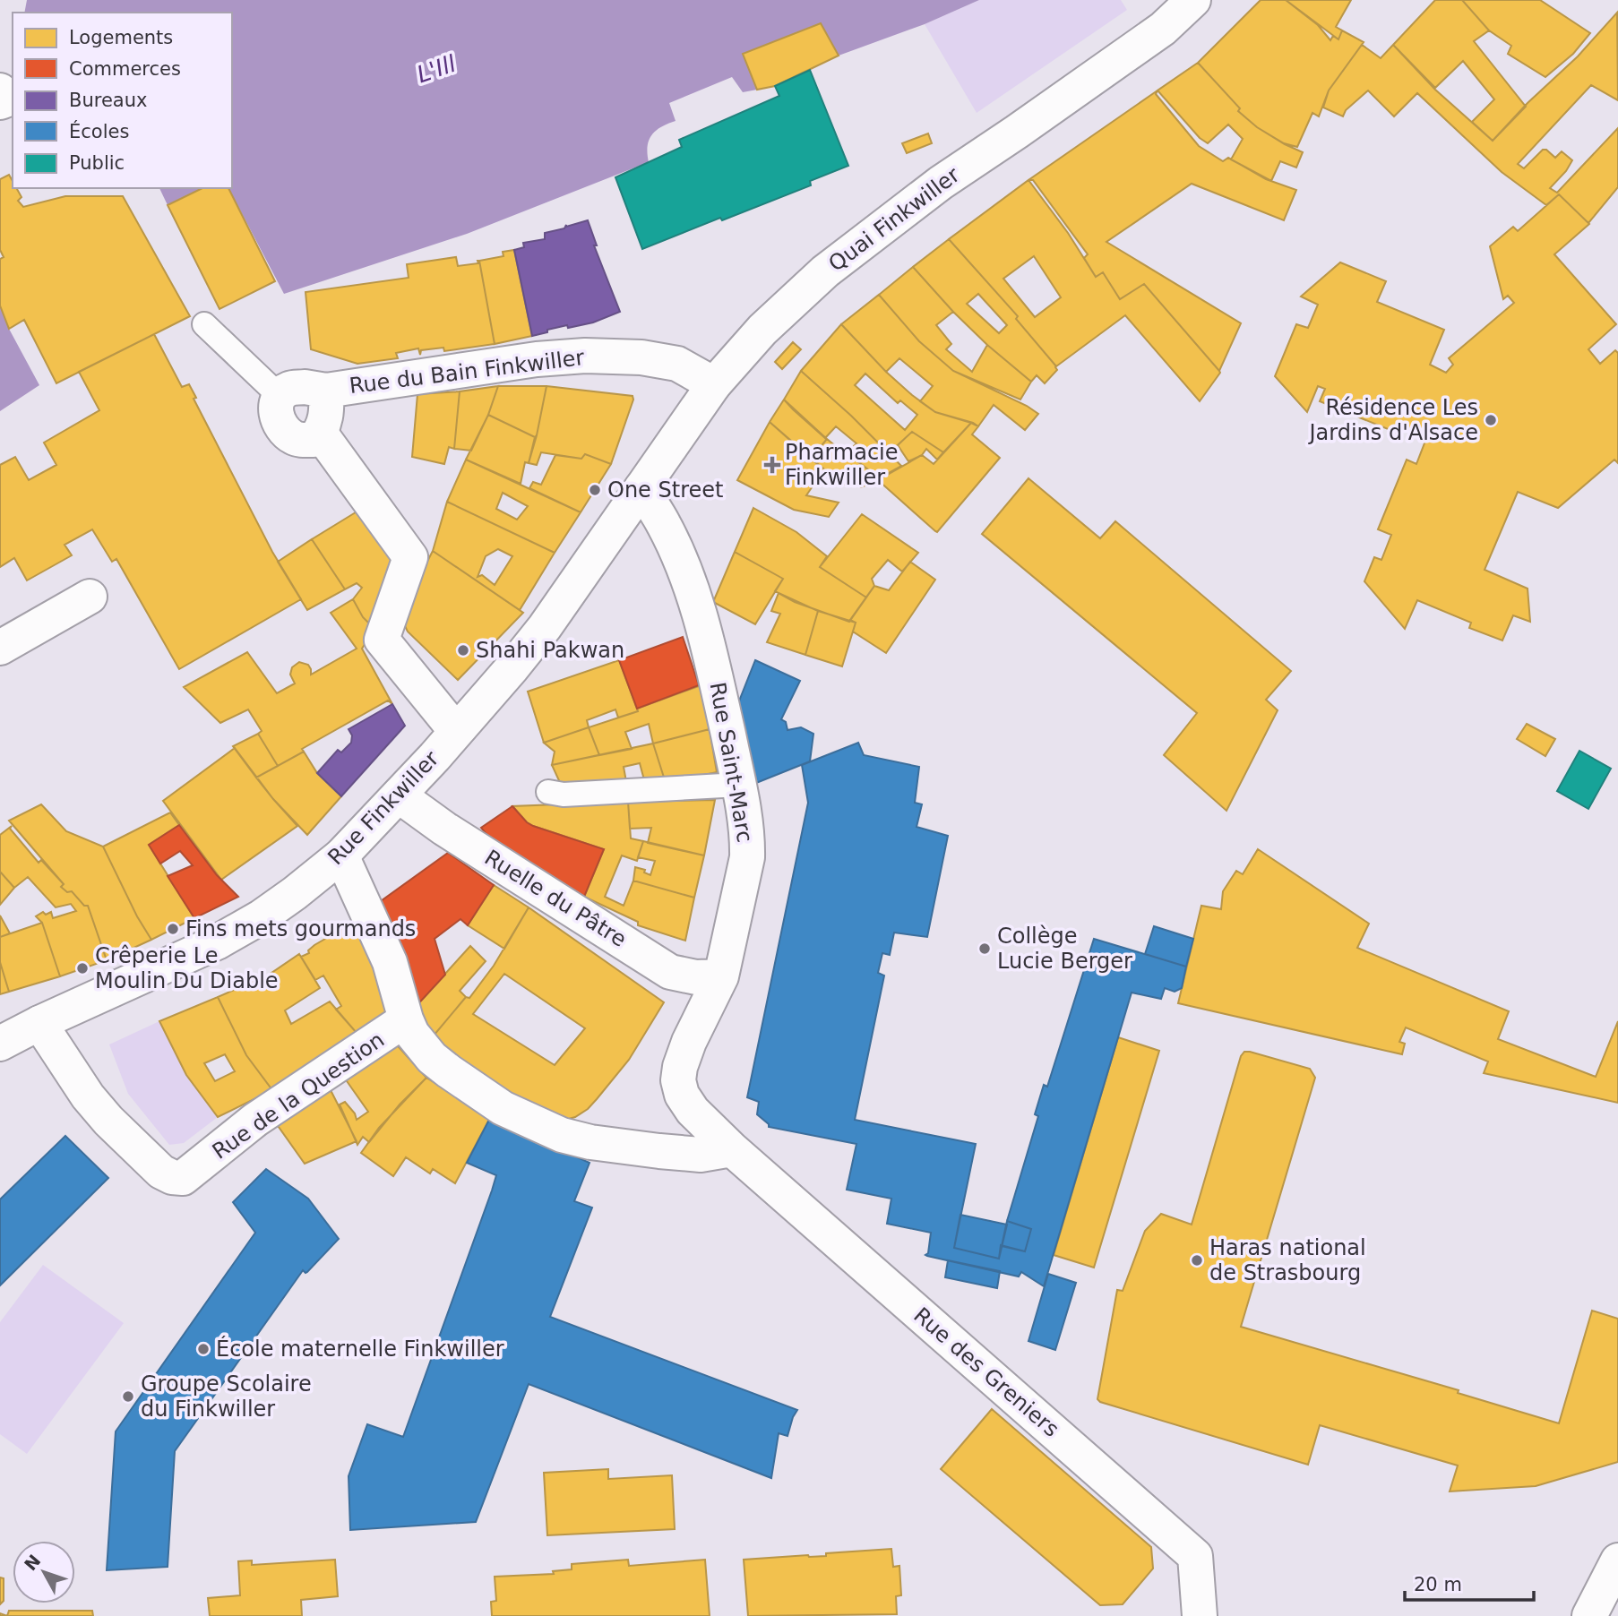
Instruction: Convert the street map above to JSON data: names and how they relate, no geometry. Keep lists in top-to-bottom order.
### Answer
{
  "streets": {
    "street": [
      "Quai Finkwiller",
      "Rue du Bain Finkwiller",
      "Rue Saint-Marc",
      "Rue Finkwiller",
      "Ruelle du Pâtre",
      "Rue de la Question",
      "Rue des Greniers"
    ]
  },
  "crossings": [
    ["Quai Finkwiller", "Rue du Bain Finkwiller"],
    ["Quai Finkwiller", "Rue Saint-Marc"],
    ["Quai Finkwiller", "Rue Finkwiller"],
    ["Rue Saint-Marc", "Rue Finkwiller"],
    ["Rue Saint-Marc", "Ruelle du Pâtre"],
    ["Rue Saint-Marc", "Rue des Greniers"],
    ["Rue Finkwiller", "Ruelle du Pâtre"],
    ["Rue Finkwiller", "Rue de la Question"]
  ],
  "water": ["L'Ill"],
  "places": {
    "other": [
      "Résidence Les Jardins d'Alsace",
      "One Street",
      "Shahi Pakwan",
      "Fins mets gourmands",
      "Collège Lucie Berger",
      "Crêperie Le Moulin Du Diable",
      "Haras national de Strasbourg",
      "École maternelle Finkwiller",
      "Groupe Scolaire du Finkwiller"
    ],
    "health": ["Pharmacie Finkwiller"]
  },
  "legend": [
    "Logements",
    "Commerces",
    "Bureaux",
    "Écoles",
    "Public"
  ],
  "scale_bar": "20 m",
  "north": "top left"
}
